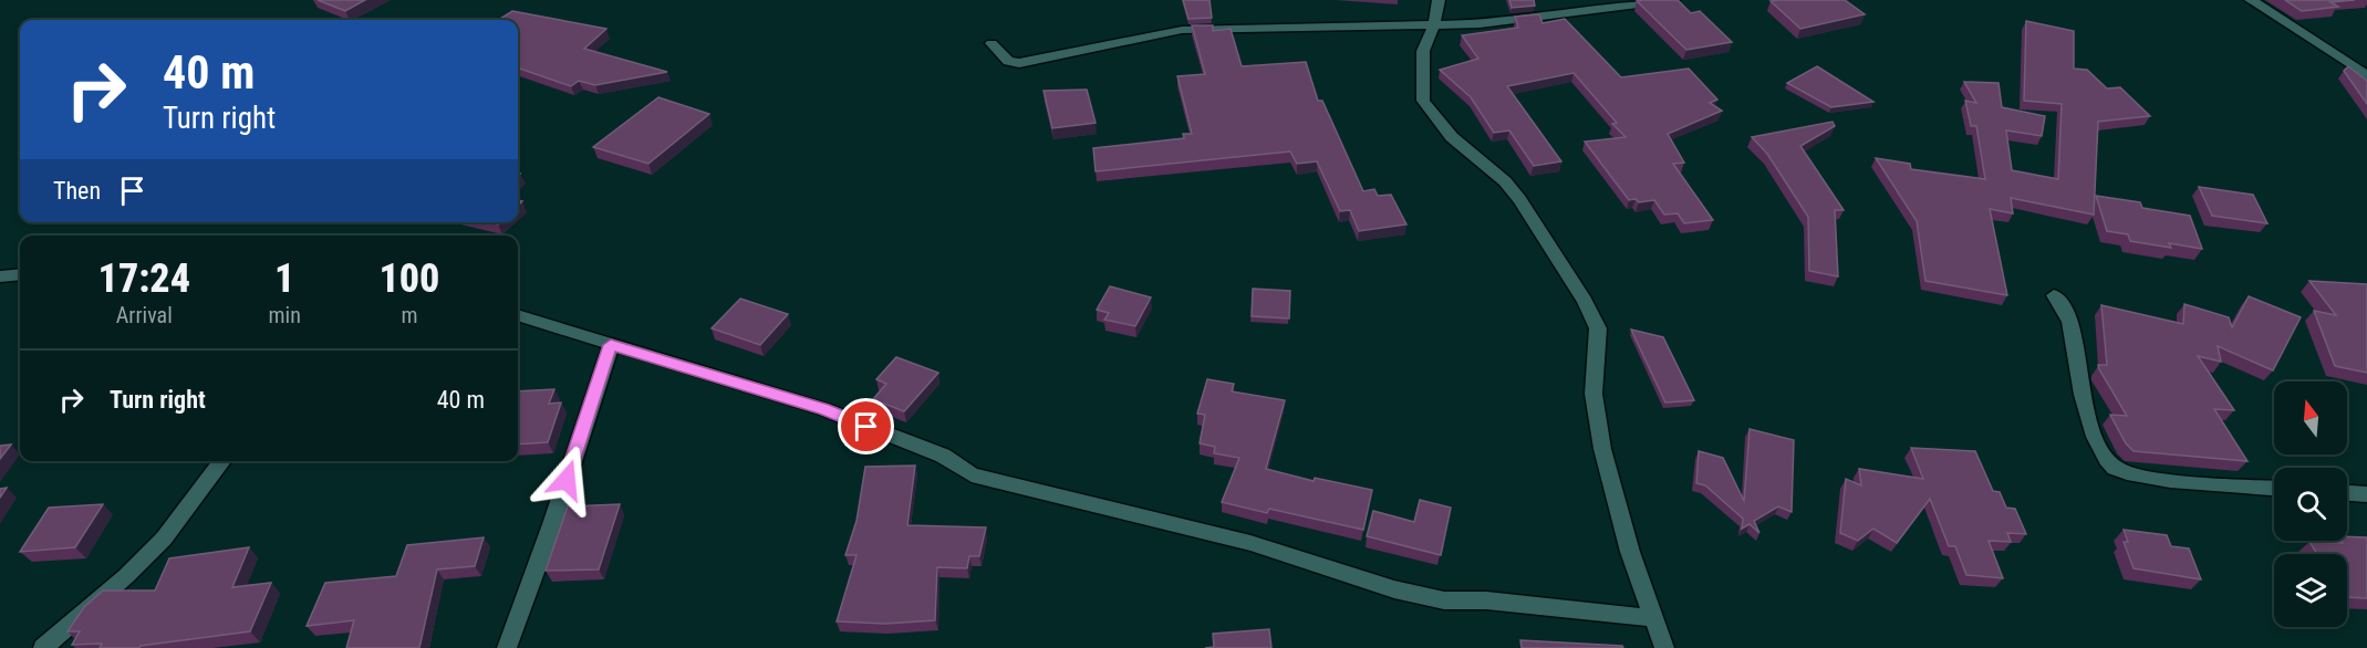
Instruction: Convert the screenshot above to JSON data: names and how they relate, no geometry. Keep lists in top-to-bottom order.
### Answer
{
  "north": "top",
  "page": {
    "turn": ["40 m", "Turn right"],
    "then": "Then",
    "eta": [
      "17:24",
      "Arrival",
      "1",
      "min",
      "100",
      "m"
    ],
    "list": [
      {
        "name": "Turn right",
        "value": "40 m"
      }
    ]
  }
}
